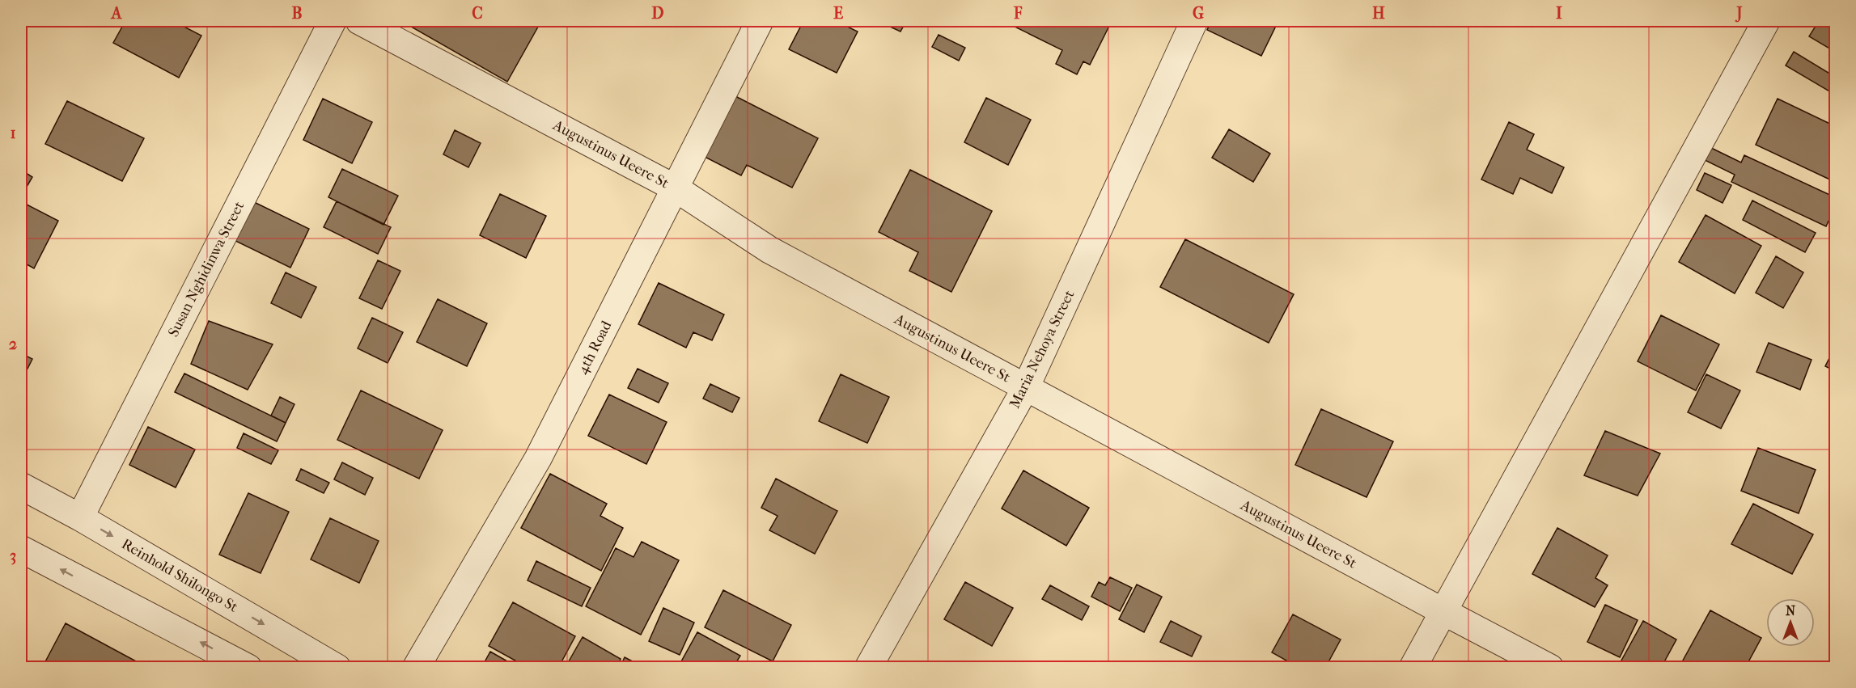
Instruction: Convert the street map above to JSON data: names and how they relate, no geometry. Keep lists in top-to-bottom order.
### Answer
{
  "streets": {
    "street": [
      "Augustinus Ueere St",
      "Susan Nghidinwa Street",
      "4th Road",
      "Maria Nehoya Street",
      "Reinhold Shilongo St"
    ]
  },
  "crossings": [
    ["Augustinus Ueere St", "4th Road"],
    ["Augustinus Ueere St", "Maria Nehoya Street"],
    ["Susan Nghidinwa Street", "Reinhold Shilongo St"]
  ],
  "north": "top",
  "grid": {
    "columns": [
      "A",
      "B",
      "C",
      "D",
      "E",
      "F",
      "G",
      "H",
      "I",
      "J"
    ],
    "rows": ["1", "2", "3"]
  }
}
